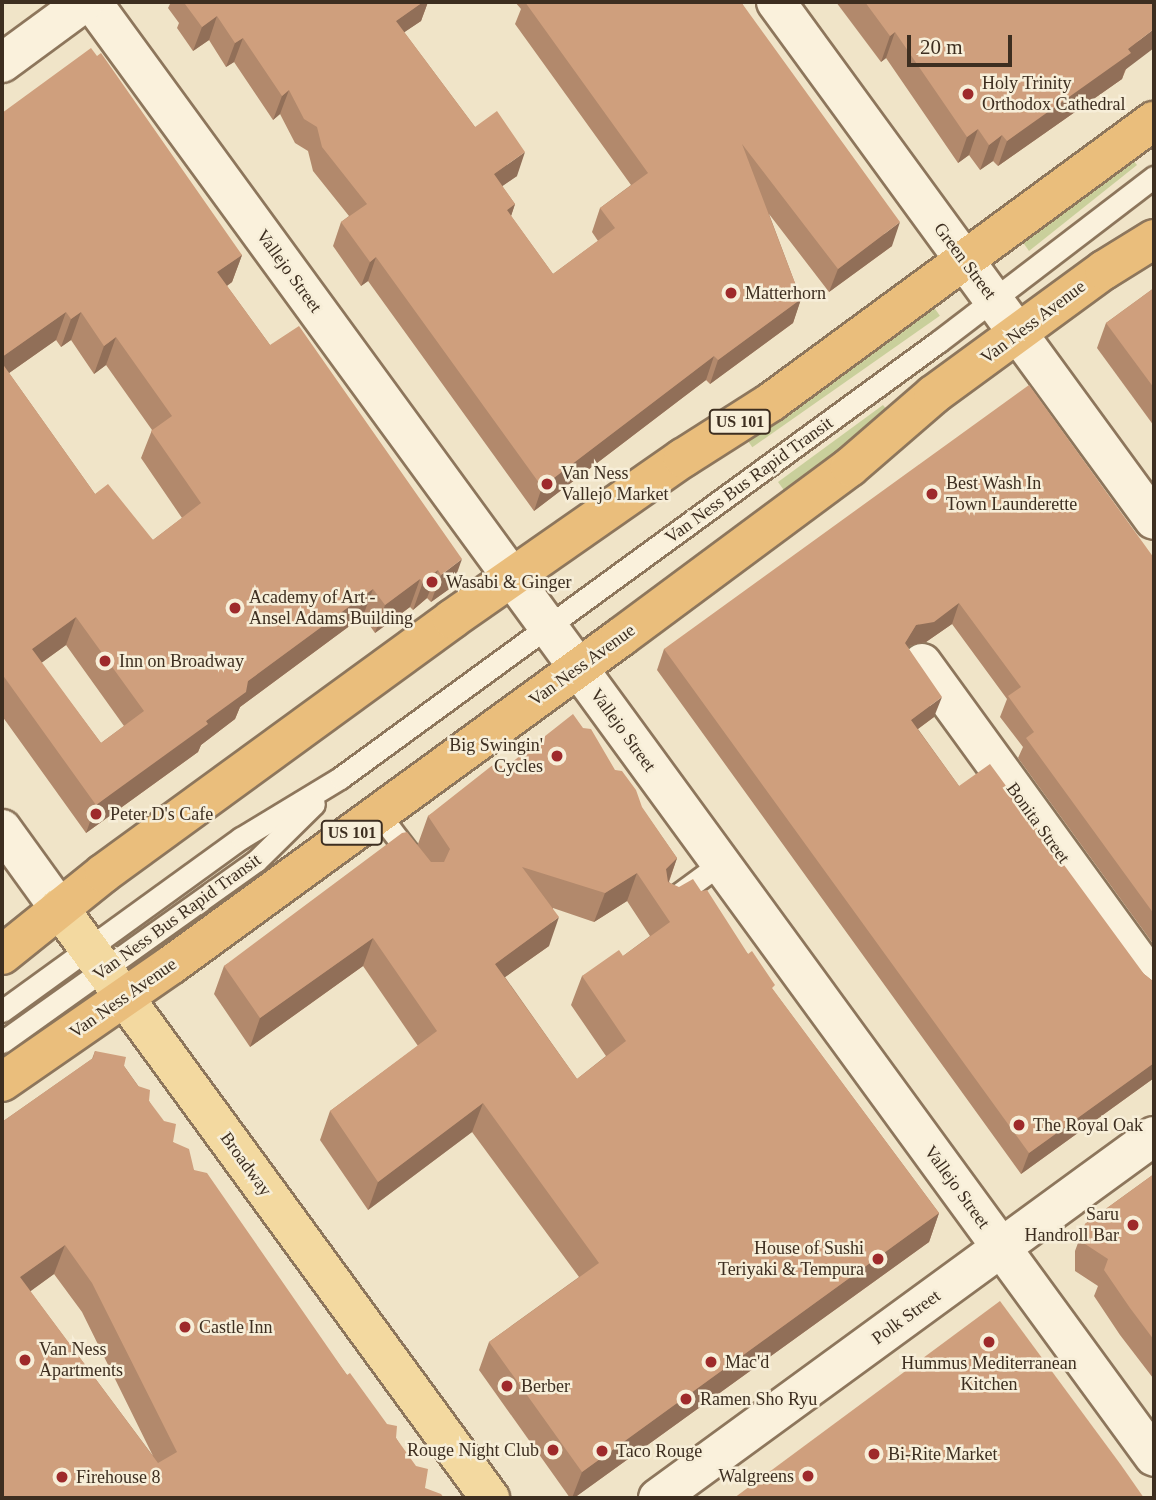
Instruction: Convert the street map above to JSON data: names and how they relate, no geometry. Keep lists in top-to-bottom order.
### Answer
{
  "streets": {
    "highway": ["Van Ness Avenue", "US 101"],
    "main road": ["Broadway"],
    "street": [
      "Green Street",
      "Vallejo Street",
      "Bonita Street",
      "Polk Street"
    ],
    "lane": ["Van Ness Bus Rapid Transit"]
  },
  "crossings": [
    ["Green Street", "Van Ness Avenue"],
    ["Green Street", "US 101"],
    ["Green Street", "Van Ness Bus Rapid Transit"],
    ["Vallejo Street", "Van Ness Avenue"],
    ["Vallejo Street", "US 101"],
    ["Vallejo Street", "Van Ness Bus Rapid Transit"],
    ["Vallejo Street", "Polk Street"],
    ["Van Ness Avenue", "Van Ness Bus Rapid Transit"],
    ["Van Ness Avenue", "Broadway"],
    ["US 101", "Broadway"],
    ["Van Ness Bus Rapid Transit", "Broadway"]
  ],
  "places": [
    "Holy Trinity Orthodox Cathedral",
    "Matterhorn",
    "Van Ness Vallejo Market",
    "Best Wash In Town Launderette",
    "Wasabi & Ginger",
    "Academy of Art - Ansel Adams Building",
    "Inn on Broadway",
    "Big Swingin' Cycles",
    "Peter D's Cafe",
    "The Royal Oak",
    "Saru Handroll Bar",
    "House of Sushi Teriyaki & Tempura",
    "Castle Inn",
    "Hummus Mediterranean Kitchen",
    "Van Ness Apartments",
    "Mac'd",
    "Berber",
    "Ramen Sho Ryu",
    "Rouge Night Club",
    "Taco Rouge",
    "Bi-Rite Market",
    "Walgreens",
    "Firehouse 8"
  ],
  "scale_bar": "20 m"
}
